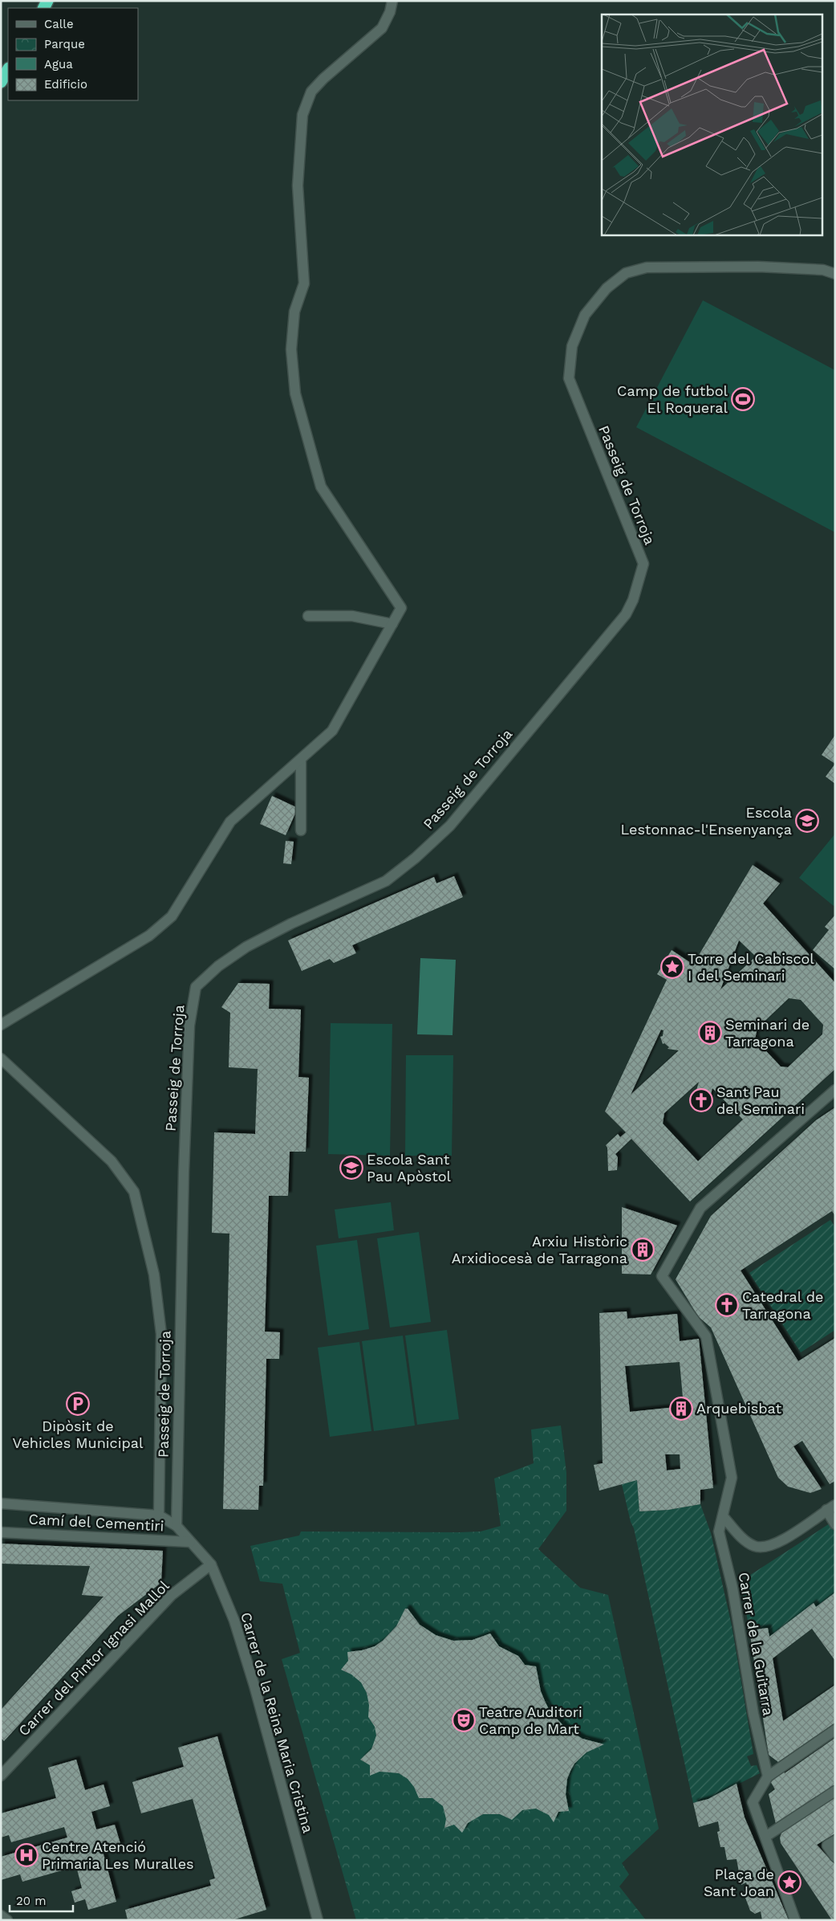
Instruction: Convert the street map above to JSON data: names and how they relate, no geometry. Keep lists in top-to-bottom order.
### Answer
{
  "streets": {
    "street": [
      "Passeig de Torroja",
      "Camí del Cementiri",
      "Carrer de la Guitarra",
      "Carrer del Pintor Ignasi Mallol",
      "Carrer de la Reina Maria Cristina"
    ]
  },
  "crossings": [
    ["Passeig de Torroja", "Camí del Cementiri"],
    ["Camí del Cementiri", "Carrer de la Reina Maria Cristina"],
    ["Carrer del Pintor Ignasi Mallol", "Carrer de la Reina Maria Cristina"]
  ],
  "places": {
    "sports": ["Camp de futbol El Roqueral"],
    "school or university": ["Escola Lestonnac-l'Ensenyança", "Escola Sant Pau Apòstol"],
    "place": ["Torre del Cabiscol I del Seminari", "Plaça de Sant Joan"],
    "building": ["Seminari de Tarragona", "Arxiu Històric Arxidiocesà de Tarragona", "Arquebisbat"],
    "church": ["Sant Pau del Seminari", "Catedral de Tarragona"],
    "parking": ["Dipòsit de Vehicles Municipal"],
    "theatre": ["Teatre Auditori Camp de Mart"],
    "hospital": ["Centre Atenció Primaria Les Muralles"]
  },
  "legend": [
    "Calle",
    "Parque",
    "Agua",
    "Edificio"
  ],
  "scale_bar": "20 m"
}
